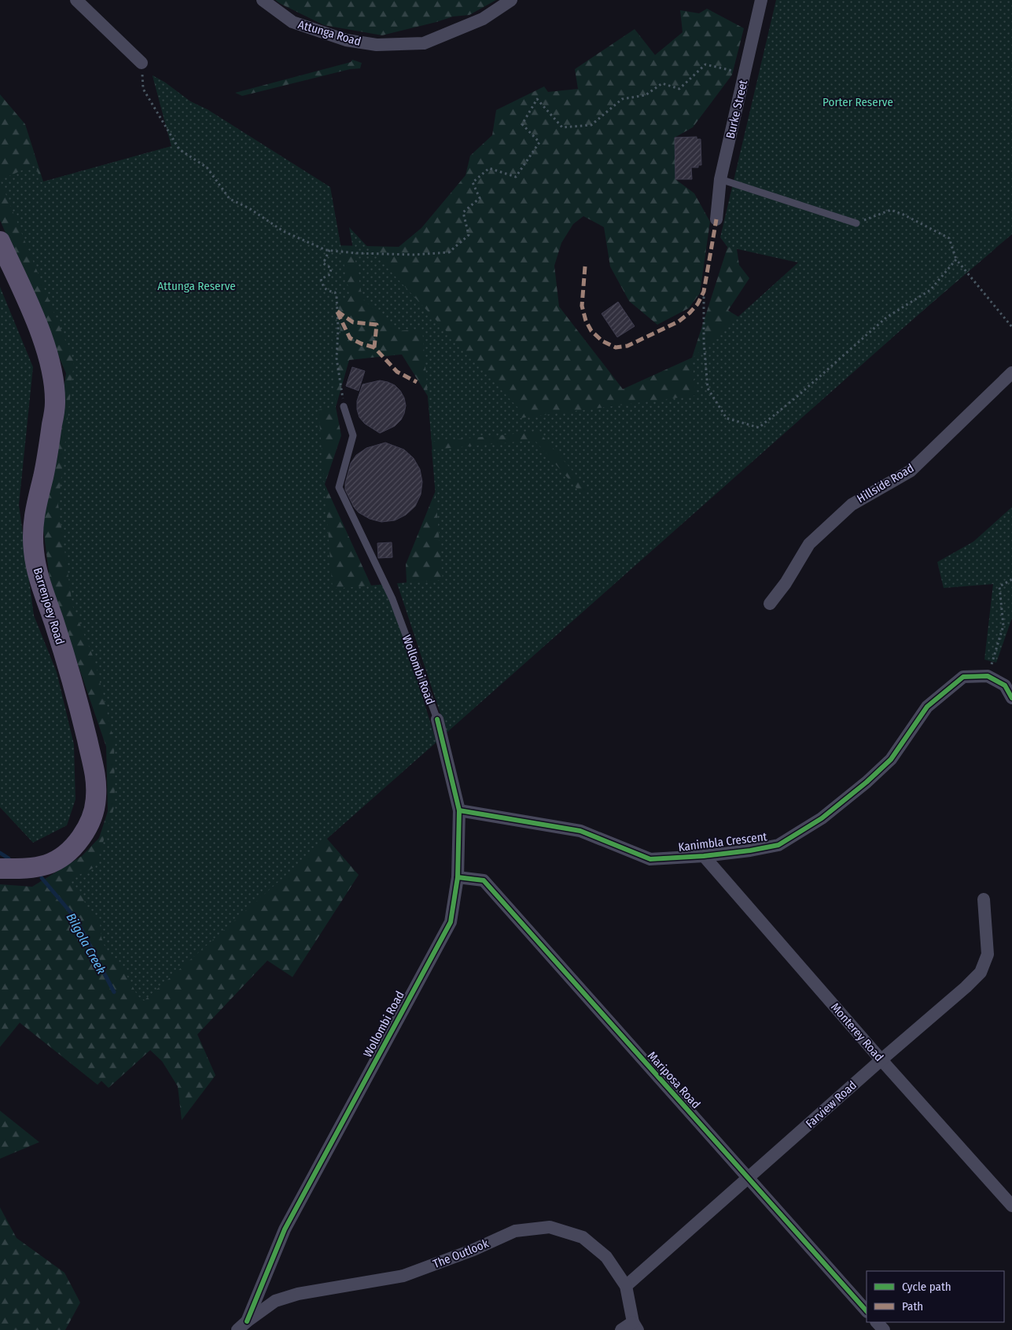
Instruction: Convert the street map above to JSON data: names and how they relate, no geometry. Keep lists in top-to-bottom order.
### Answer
{
  "streets": {
    "main road": ["Barrenjoey Road"],
    "street": [
      "Attunga Road",
      "Burke Street",
      "Hillside Road",
      "Wollombi Road",
      "Kanimbla Crescent",
      "Monterey Road",
      "Mariposa Road",
      "Farview Road",
      "The Outlook"
    ]
  },
  "crossings": [
    ["Wollombi Road", "Kanimbla Crescent"],
    ["Wollombi Road", "Mariposa Road"],
    ["Wollombi Road", "The Outlook"],
    ["Kanimbla Crescent", "Monterey Road"],
    ["Monterey Road", "Farview Road"],
    ["Mariposa Road", "Farview Road"],
    ["Farview Road", "The Outlook"]
  ],
  "water": ["Bilgola Creek"],
  "parks": ["Porter Reserve", "Attunga Reserve"],
  "legend": ["Cycle path", "Path"]
}
